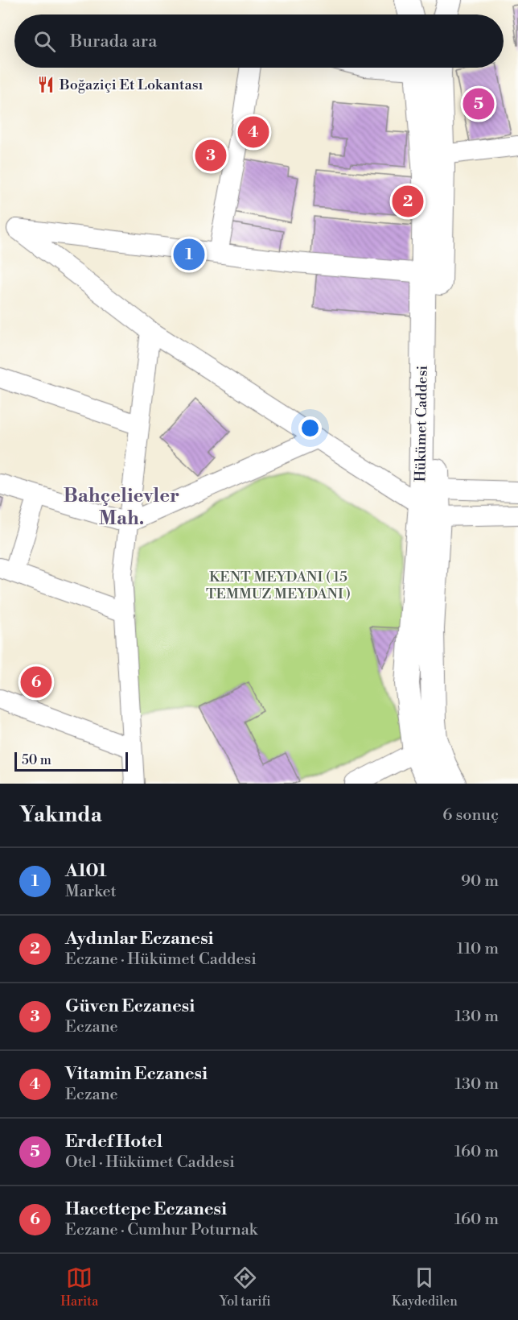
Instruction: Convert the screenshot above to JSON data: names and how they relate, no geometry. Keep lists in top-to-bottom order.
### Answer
{
  "streets": {
    "main road": ["Hükümet Caddesi"]
  },
  "districts": ["Bahçelievler Mah."],
  "parks": ["KENT MEYDANI ( 15 TEMMUZ MEYDANI )"],
  "places": {
    "restaurant": ["Boğaziçi Et Lokantası"]
  },
  "scale_bar": "50 m",
  "page": {
    "search": "Burada ara",
    "pins": [
      "5",
      "4",
      "3",
      "2",
      "1",
      "6"
    ],
    "scale": "50 m",
    "heading": ["Yakında", "6 sonuç"],
    "list": [
      {
        "mark": "1",
        "name": "A101",
        "note": "Market",
        "value": "90 m"
      },
      {
        "mark": "2",
        "name": "Aydınlar Eczanesi",
        "note": "Eczane · Hükümet Caddesi",
        "value": "110 m"
      },
      {
        "mark": "3",
        "name": "Güven Eczanesi",
        "note": "Eczane",
        "value": "130 m"
      },
      {
        "mark": "4",
        "name": "Vitamin Eczanesi",
        "note": "Eczane",
        "value": "130 m"
      },
      {
        "mark": "5",
        "name": "Erdef Hotel",
        "note": "Otel · Hükümet Caddesi",
        "value": "160 m"
      },
      {
        "mark": "6",
        "name": "Hacettepe Eczanesi",
        "note": "Eczane · Cumhur Poturnak",
        "value": "160 m"
      }
    ],
    "nav": ["Harita", "Yol tarifi", "Kaydedilen"]
  }
}
